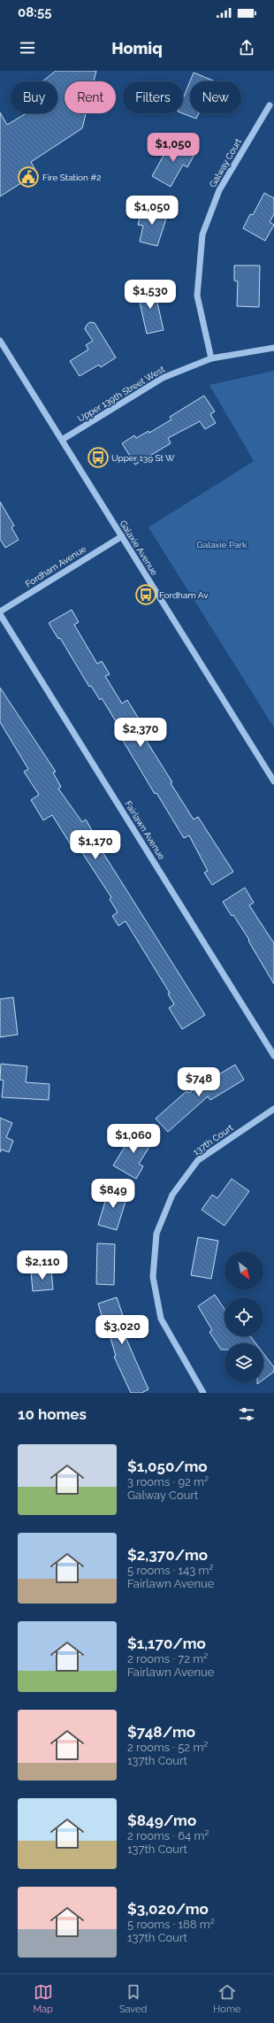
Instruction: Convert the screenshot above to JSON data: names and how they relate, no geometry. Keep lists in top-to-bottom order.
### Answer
{
  "streets": {
    "street": [
      "Galway Court",
      "Upper 139th Street West",
      "Galaxie Avenue",
      "Fordham Avenue",
      "Fairlawn Avenue",
      "137th Court"
    ]
  },
  "crossings": [
    ["Galway Court", "Upper 139th Street West"],
    ["Upper 139th Street West", "Galaxie Avenue"],
    ["Galaxie Avenue", "Fordham Avenue"]
  ],
  "parks": ["Galaxie Park"],
  "places": {
    "public building": ["Fire Station #2"],
    "bus stop": ["Upper 139 St W", "Fordham Av"]
  },
  "north": "bottom right",
  "page": {
    "status": "08:55",
    "header": "Homiq",
    "chip": [
      "Buy",
      "Rent",
      "Filters",
      "New"
    ],
    "price": [
      "$1,050",
      "$1,050",
      "$1,530",
      "$2,370",
      "$1,170",
      "$748",
      "$1,060",
      "$849",
      "$2,110",
      "$3,020"
    ],
    "heading": "10 homes",
    "list": [
      {
        "name": "$1,050/mo",
        "note": "3 rooms · 92 m² · Galway Court"
      },
      {
        "name": "$2,370/mo",
        "note": "5 rooms · 143 m² · Fairlawn Avenue"
      },
      {
        "name": "$1,170/mo",
        "note": "2 rooms · 72 m² · Fairlawn Avenue"
      },
      {
        "name": "$748/mo",
        "note": "2 rooms · 52 m² · 137th Court"
      },
      {
        "name": "$849/mo",
        "note": "2 rooms · 64 m² · 137th Court"
      },
      {
        "name": "$3,020/mo",
        "note": "5 rooms · 188 m² · 137th Court"
      }
    ],
    "tabs": ["Map", "Saved", "Home"]
  }
}
